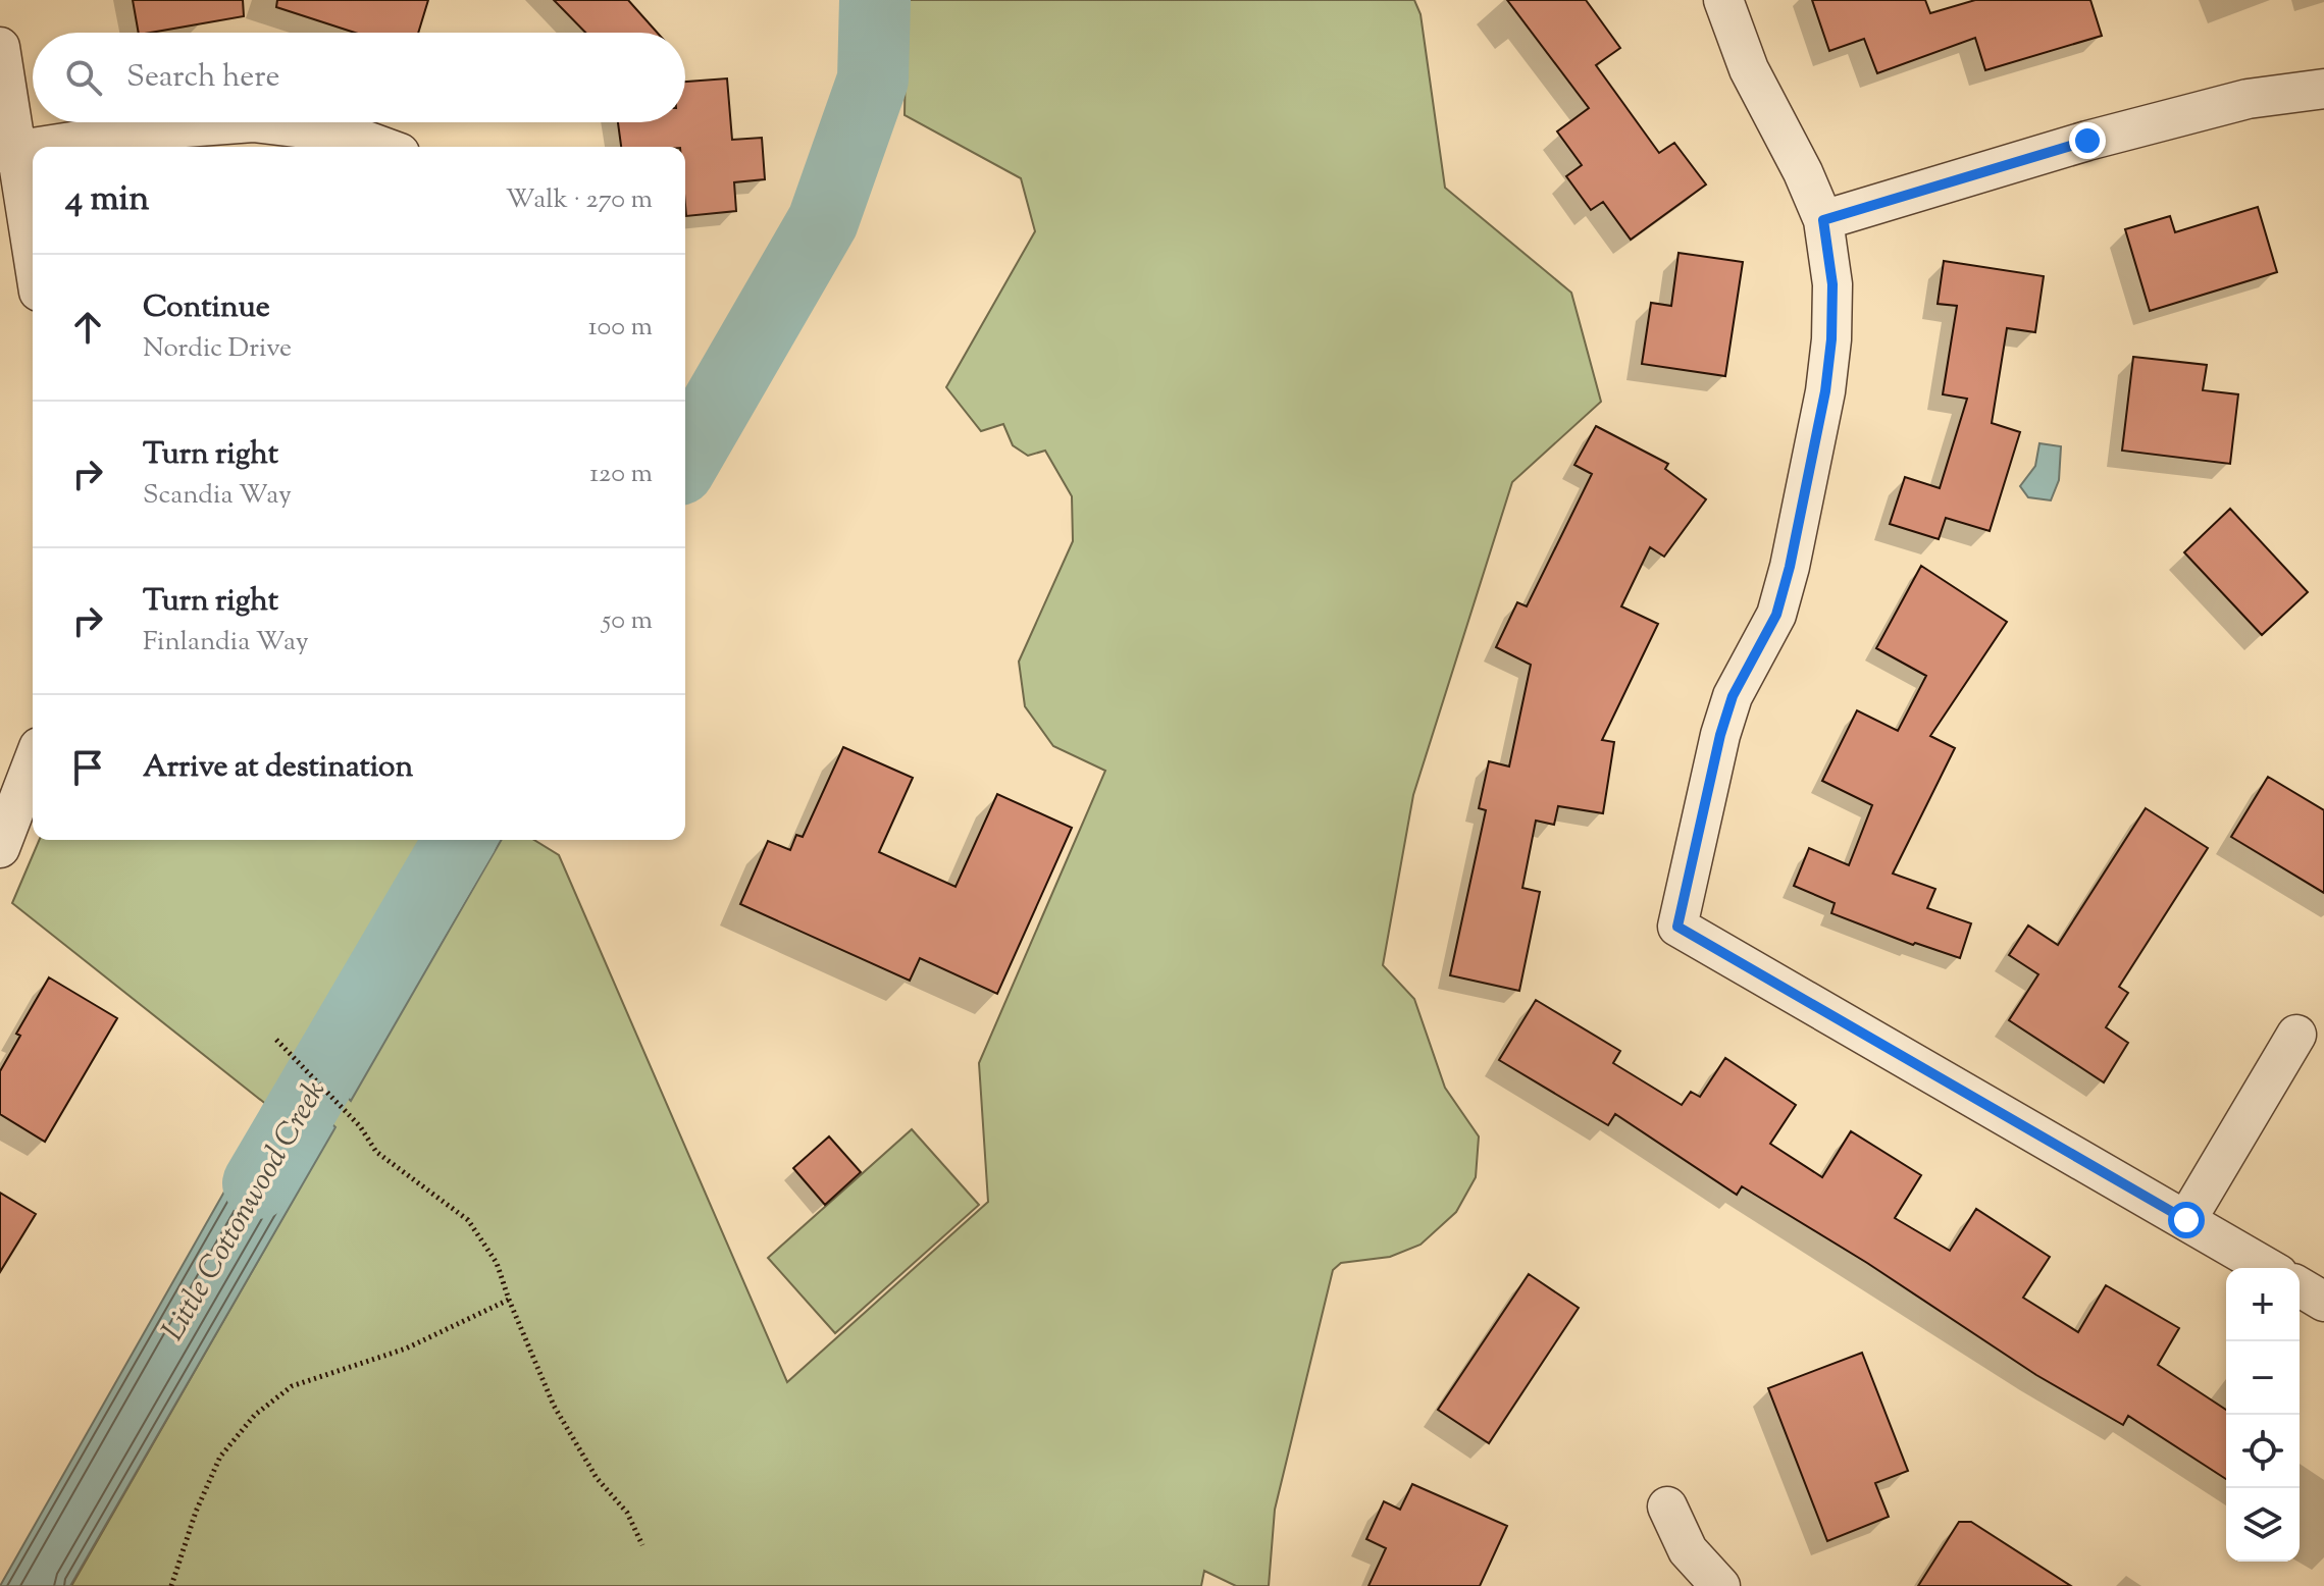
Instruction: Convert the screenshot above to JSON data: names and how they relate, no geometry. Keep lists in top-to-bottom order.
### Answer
{
  "water": ["Little Cottonwood Creek"],
  "page": {
    "search": "Search here",
    "heading": ["4 min", "Walk · 270 m"],
    "list": [
      ["Continue", "Nordic Drive", "100 m"],
      ["Turn right", "Scandia Way", "120 m"],
      ["Turn right", "Finlandia Way", "50 m"],
      "Arrive at destination"
    ],
    "map_buttons": ["+", "−"]
  }
}
